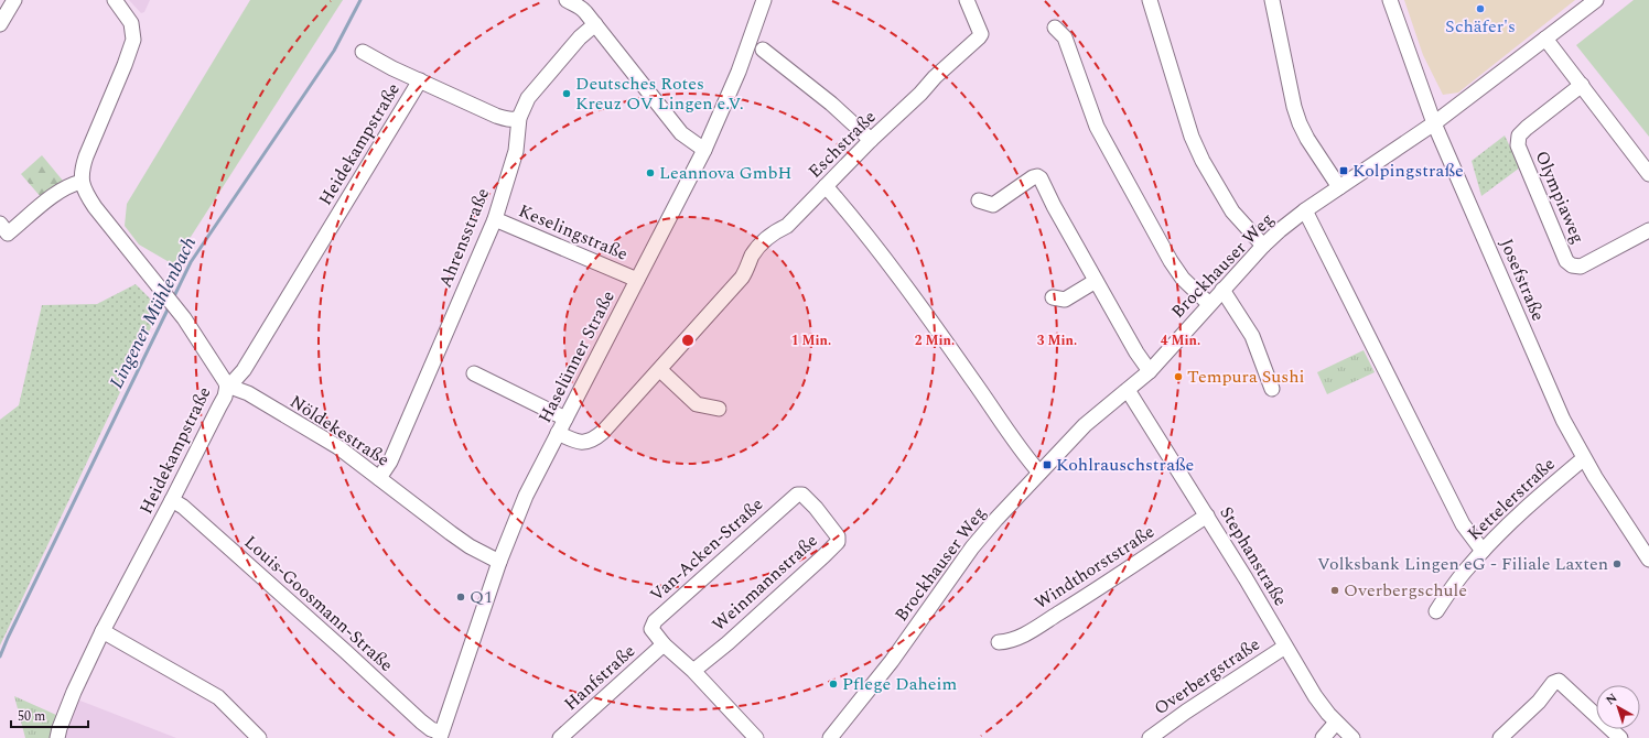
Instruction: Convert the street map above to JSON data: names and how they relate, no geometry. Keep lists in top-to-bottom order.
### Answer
{
  "streets": {
    "street": [
      "Heidekampstraße",
      "Eschstraße",
      "Olympiaweg",
      "Keselingstraße",
      "Ahrensstraße",
      "Brockhauser Weg",
      "Josefstraße",
      "Haselünner Straße",
      "Nöldekestraße",
      "Kettelerstraße",
      "Van-Acken-Straße",
      "Stephanstraße",
      "Windthorststraße",
      "Weinmannstraße",
      "Louis-Goosmann-Straße",
      "Overbergstraße",
      "Hanfstraße"
    ]
  },
  "crossings": [
    ["Heidekampstraße", "Ahrensstraße"],
    ["Heidekampstraße", "Nöldekestraße"],
    ["Heidekampstraße", "Louis-Goosmann-Straße"],
    ["Eschstraße", "Haselünner Straße"],
    ["Keselingstraße", "Ahrensstraße"],
    ["Keselingstraße", "Haselünner Straße"],
    ["Ahrensstraße", "Nöldekestraße"],
    ["Brockhauser Weg", "Josefstraße"],
    ["Brockhauser Weg", "Stephanstraße"],
    ["Josefstraße", "Kettelerstraße"],
    ["Haselünner Straße", "Nöldekestraße"],
    ["Haselünner Straße", "Louis-Goosmann-Straße"],
    ["Van-Acken-Straße", "Weinmannstraße"],
    ["Van-Acken-Straße", "Hanfstraße"],
    ["Stephanstraße", "Windthorststraße"],
    ["Stephanstraße", "Overbergstraße"]
  ],
  "water": ["Lingener Mühlenbach"],
  "places": {
    "other": [
      "Schäfer's",
      "Deutsches Rotes Kreuz OV Lingen e.V.",
      "Leannova GmbH",
      "Tempura Sushi",
      "Volksbank Lingen eG - Filiale Laxten",
      "Overbergschule",
      "Q1",
      "Pflege Daheim"
    ],
    "transit": ["Kolpingstraße", "Kohlrauschstraße"]
  },
  "scale_bar": "50 m",
  "north": "top left",
  "rings": [
    "1 Min.",
    "2 Min.",
    "3 Min.",
    "4 Min."
  ]
}
